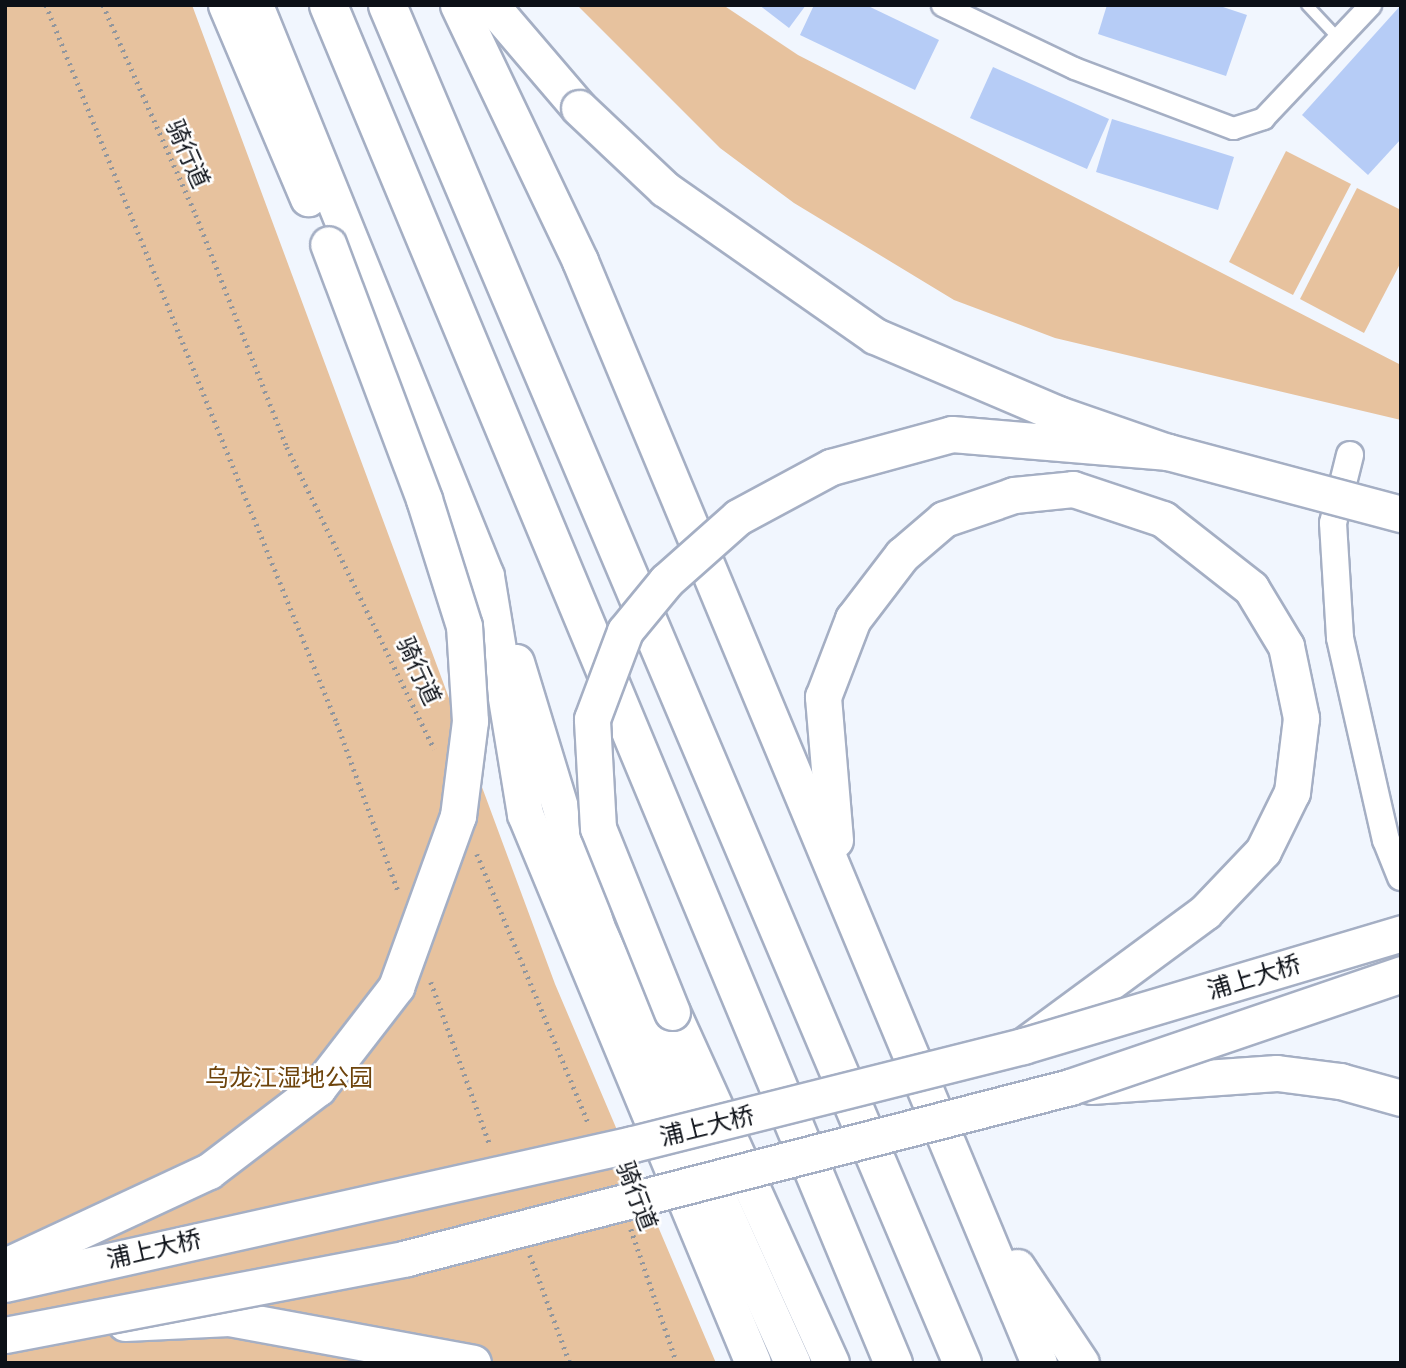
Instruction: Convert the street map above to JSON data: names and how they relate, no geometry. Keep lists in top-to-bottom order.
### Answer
{
  "streets": {
    "main road": ["浦上大桥"],
    "path": ["骑行道"]
  },
  "parks": ["乌龙江湿地公园"]
}
